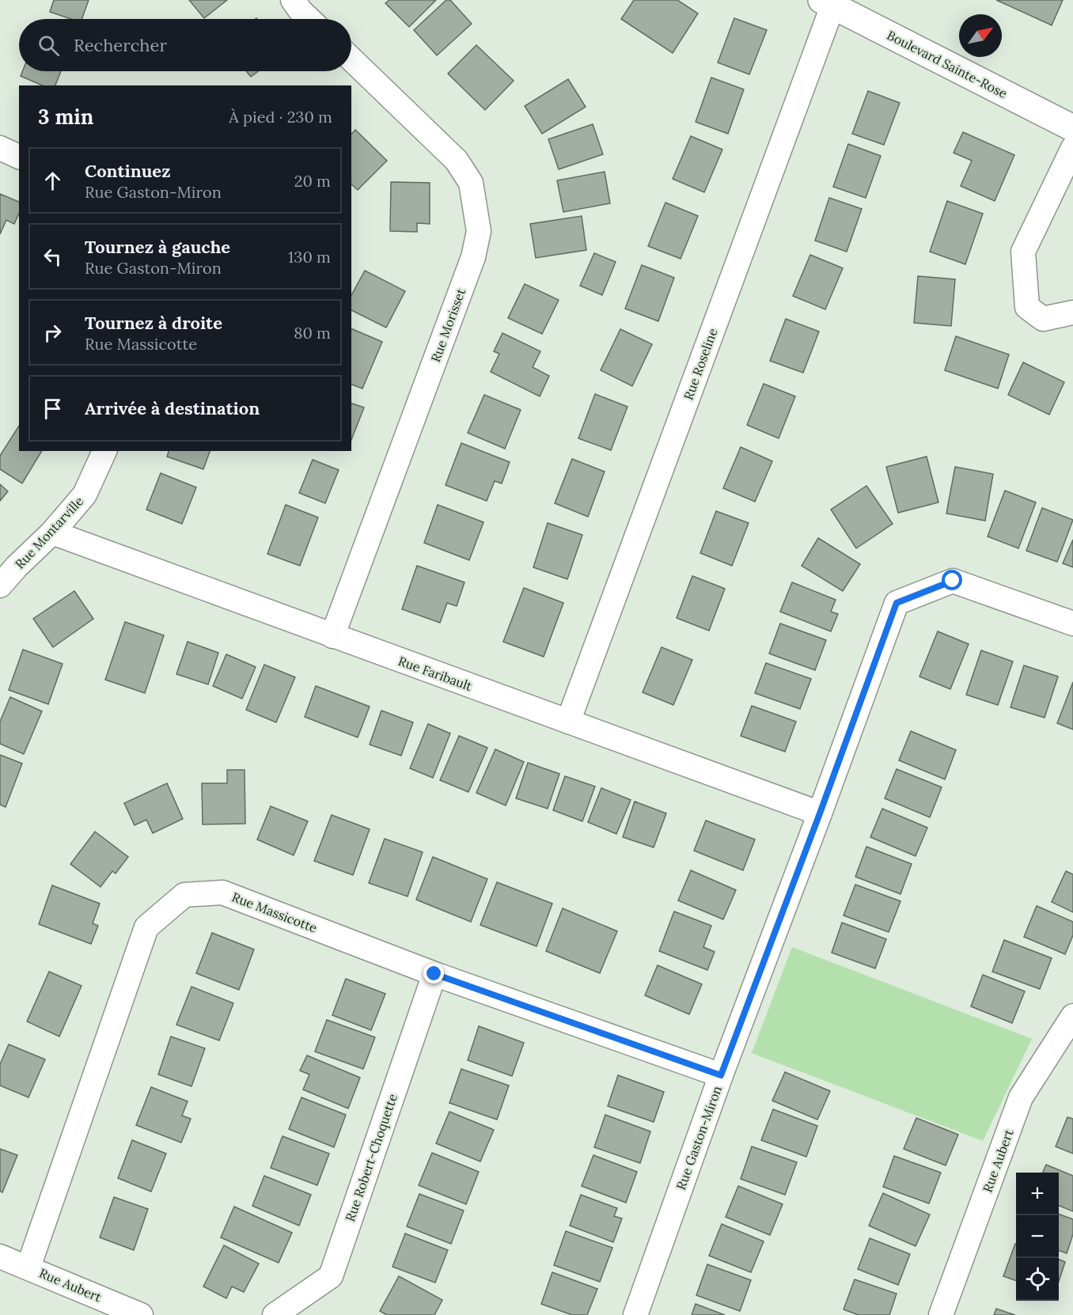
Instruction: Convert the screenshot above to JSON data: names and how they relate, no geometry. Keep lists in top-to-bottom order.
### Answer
{
  "streets": {
    "street": [
      "Boulevard Sainte-Rose",
      "Rue Morisset",
      "Rue Roseline",
      "Rue Montarville",
      "Rue Faribault",
      "Rue Massicotte",
      "Rue Gaston-Miron",
      "Rue Robert-Choquette",
      "Rue Aubert"
    ]
  },
  "crossings": [
    ["Boulevard Sainte-Rose", "Rue Roseline"],
    ["Rue Morisset", "Rue Faribault"],
    ["Rue Roseline", "Rue Faribault"],
    ["Rue Montarville", "Rue Faribault"],
    ["Rue Faribault", "Rue Gaston-Miron"],
    ["Rue Massicotte", "Rue Gaston-Miron"],
    ["Rue Massicotte", "Rue Robert-Choquette"],
    ["Rue Massicotte", "Rue Aubert"]
  ],
  "north": "top right",
  "page": {
    "search": "Rechercher",
    "heading": ["3 min", "À pied · 230 m"],
    "list": [
      ["Continuez", "Rue Gaston-Miron", "20 m"],
      ["Tournez à gauche", "Rue Gaston-Miron", "130 m"],
      ["Tournez à droite", "Rue Massicotte", "80 m"],
      "Arrivée à destination"
    ],
    "map_buttons": ["+", "−"]
  }
}
